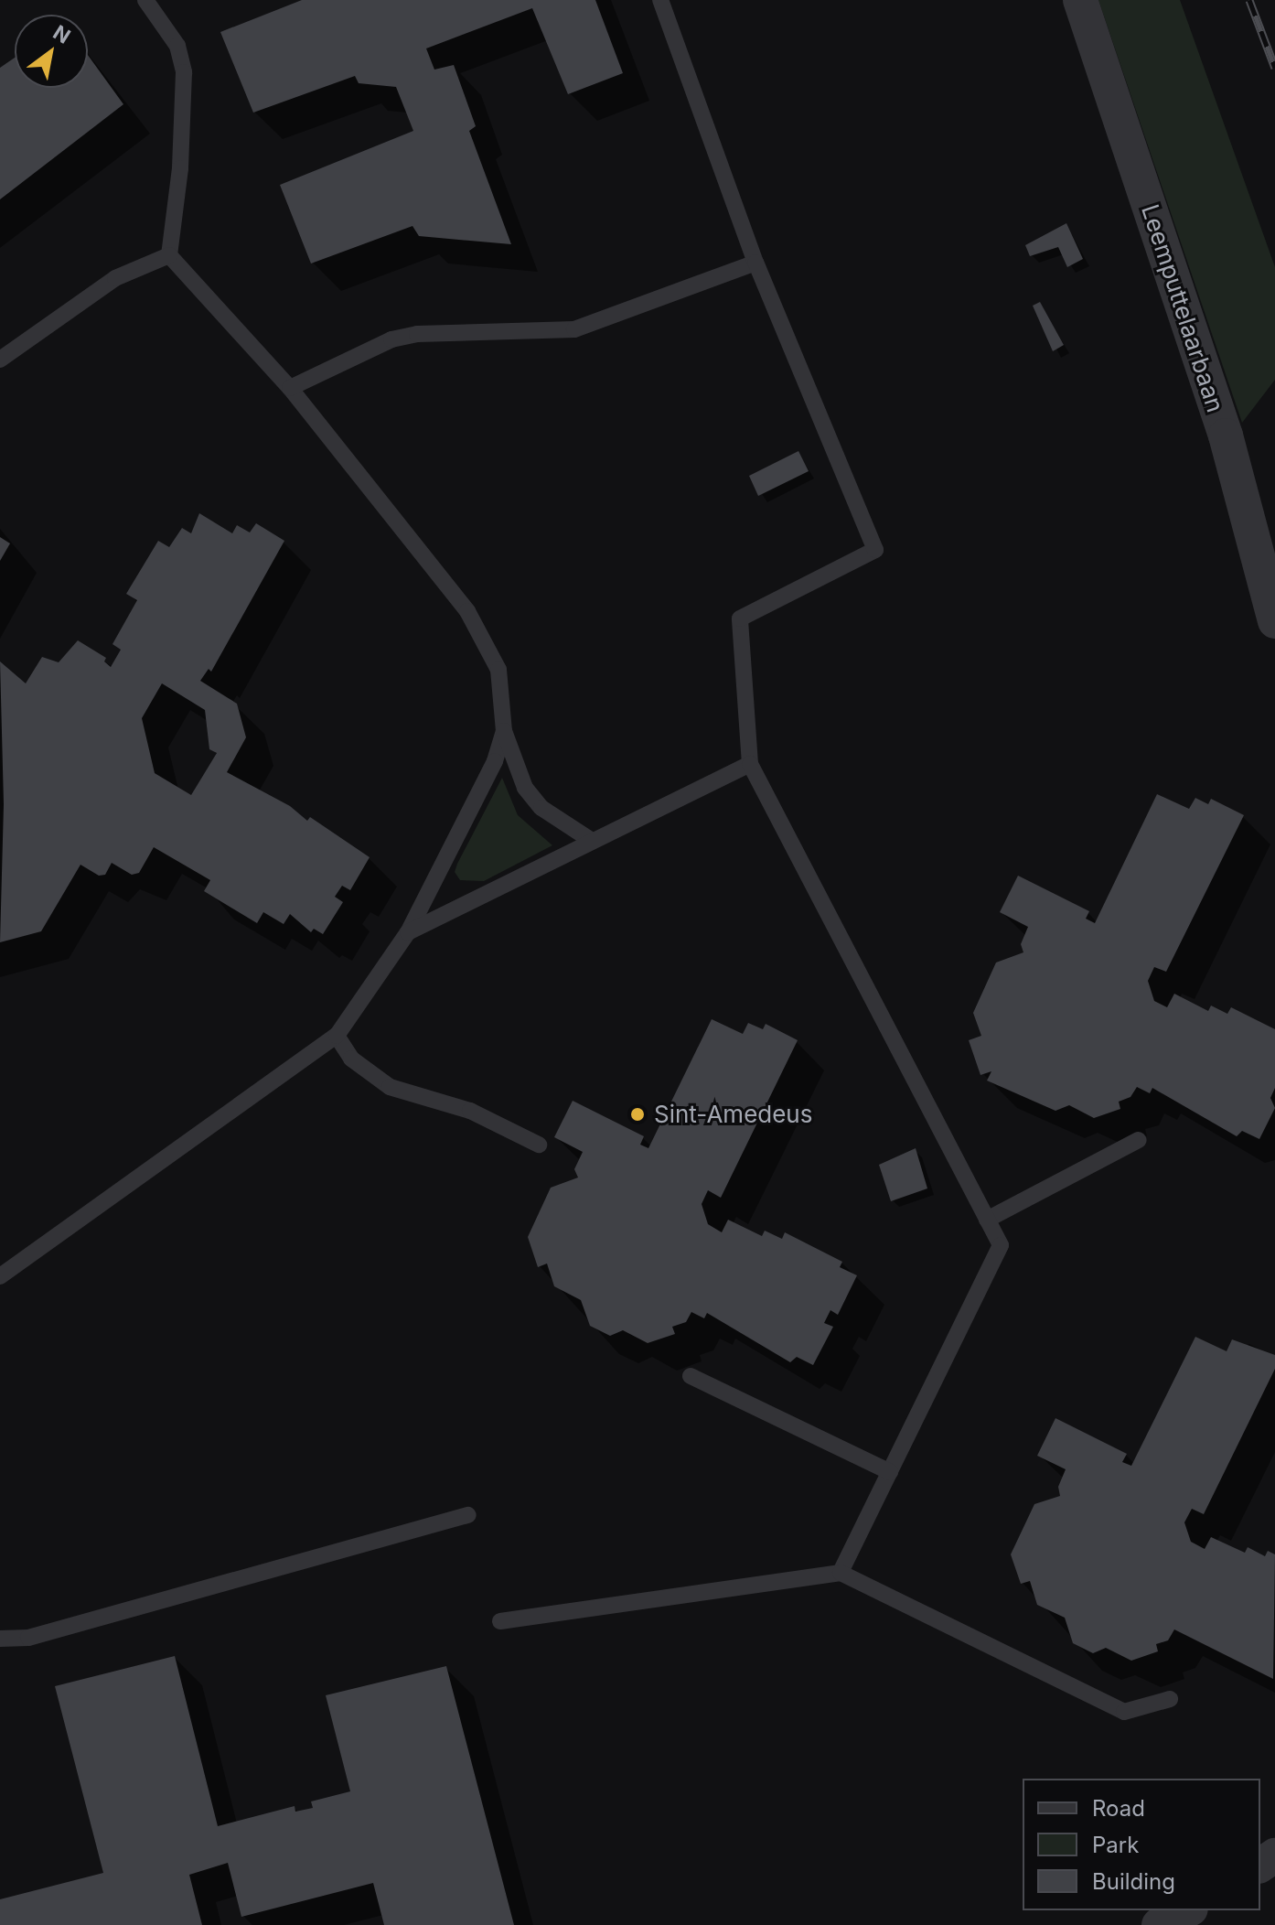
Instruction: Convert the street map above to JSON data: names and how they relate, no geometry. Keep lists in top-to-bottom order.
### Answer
{
  "streets": {
    "street": ["Leemputtelaarbaan"]
  },
  "places": ["Sint-Amedeus"],
  "legend": ["Road", "Park", "Building"],
  "north": "top right"
}
